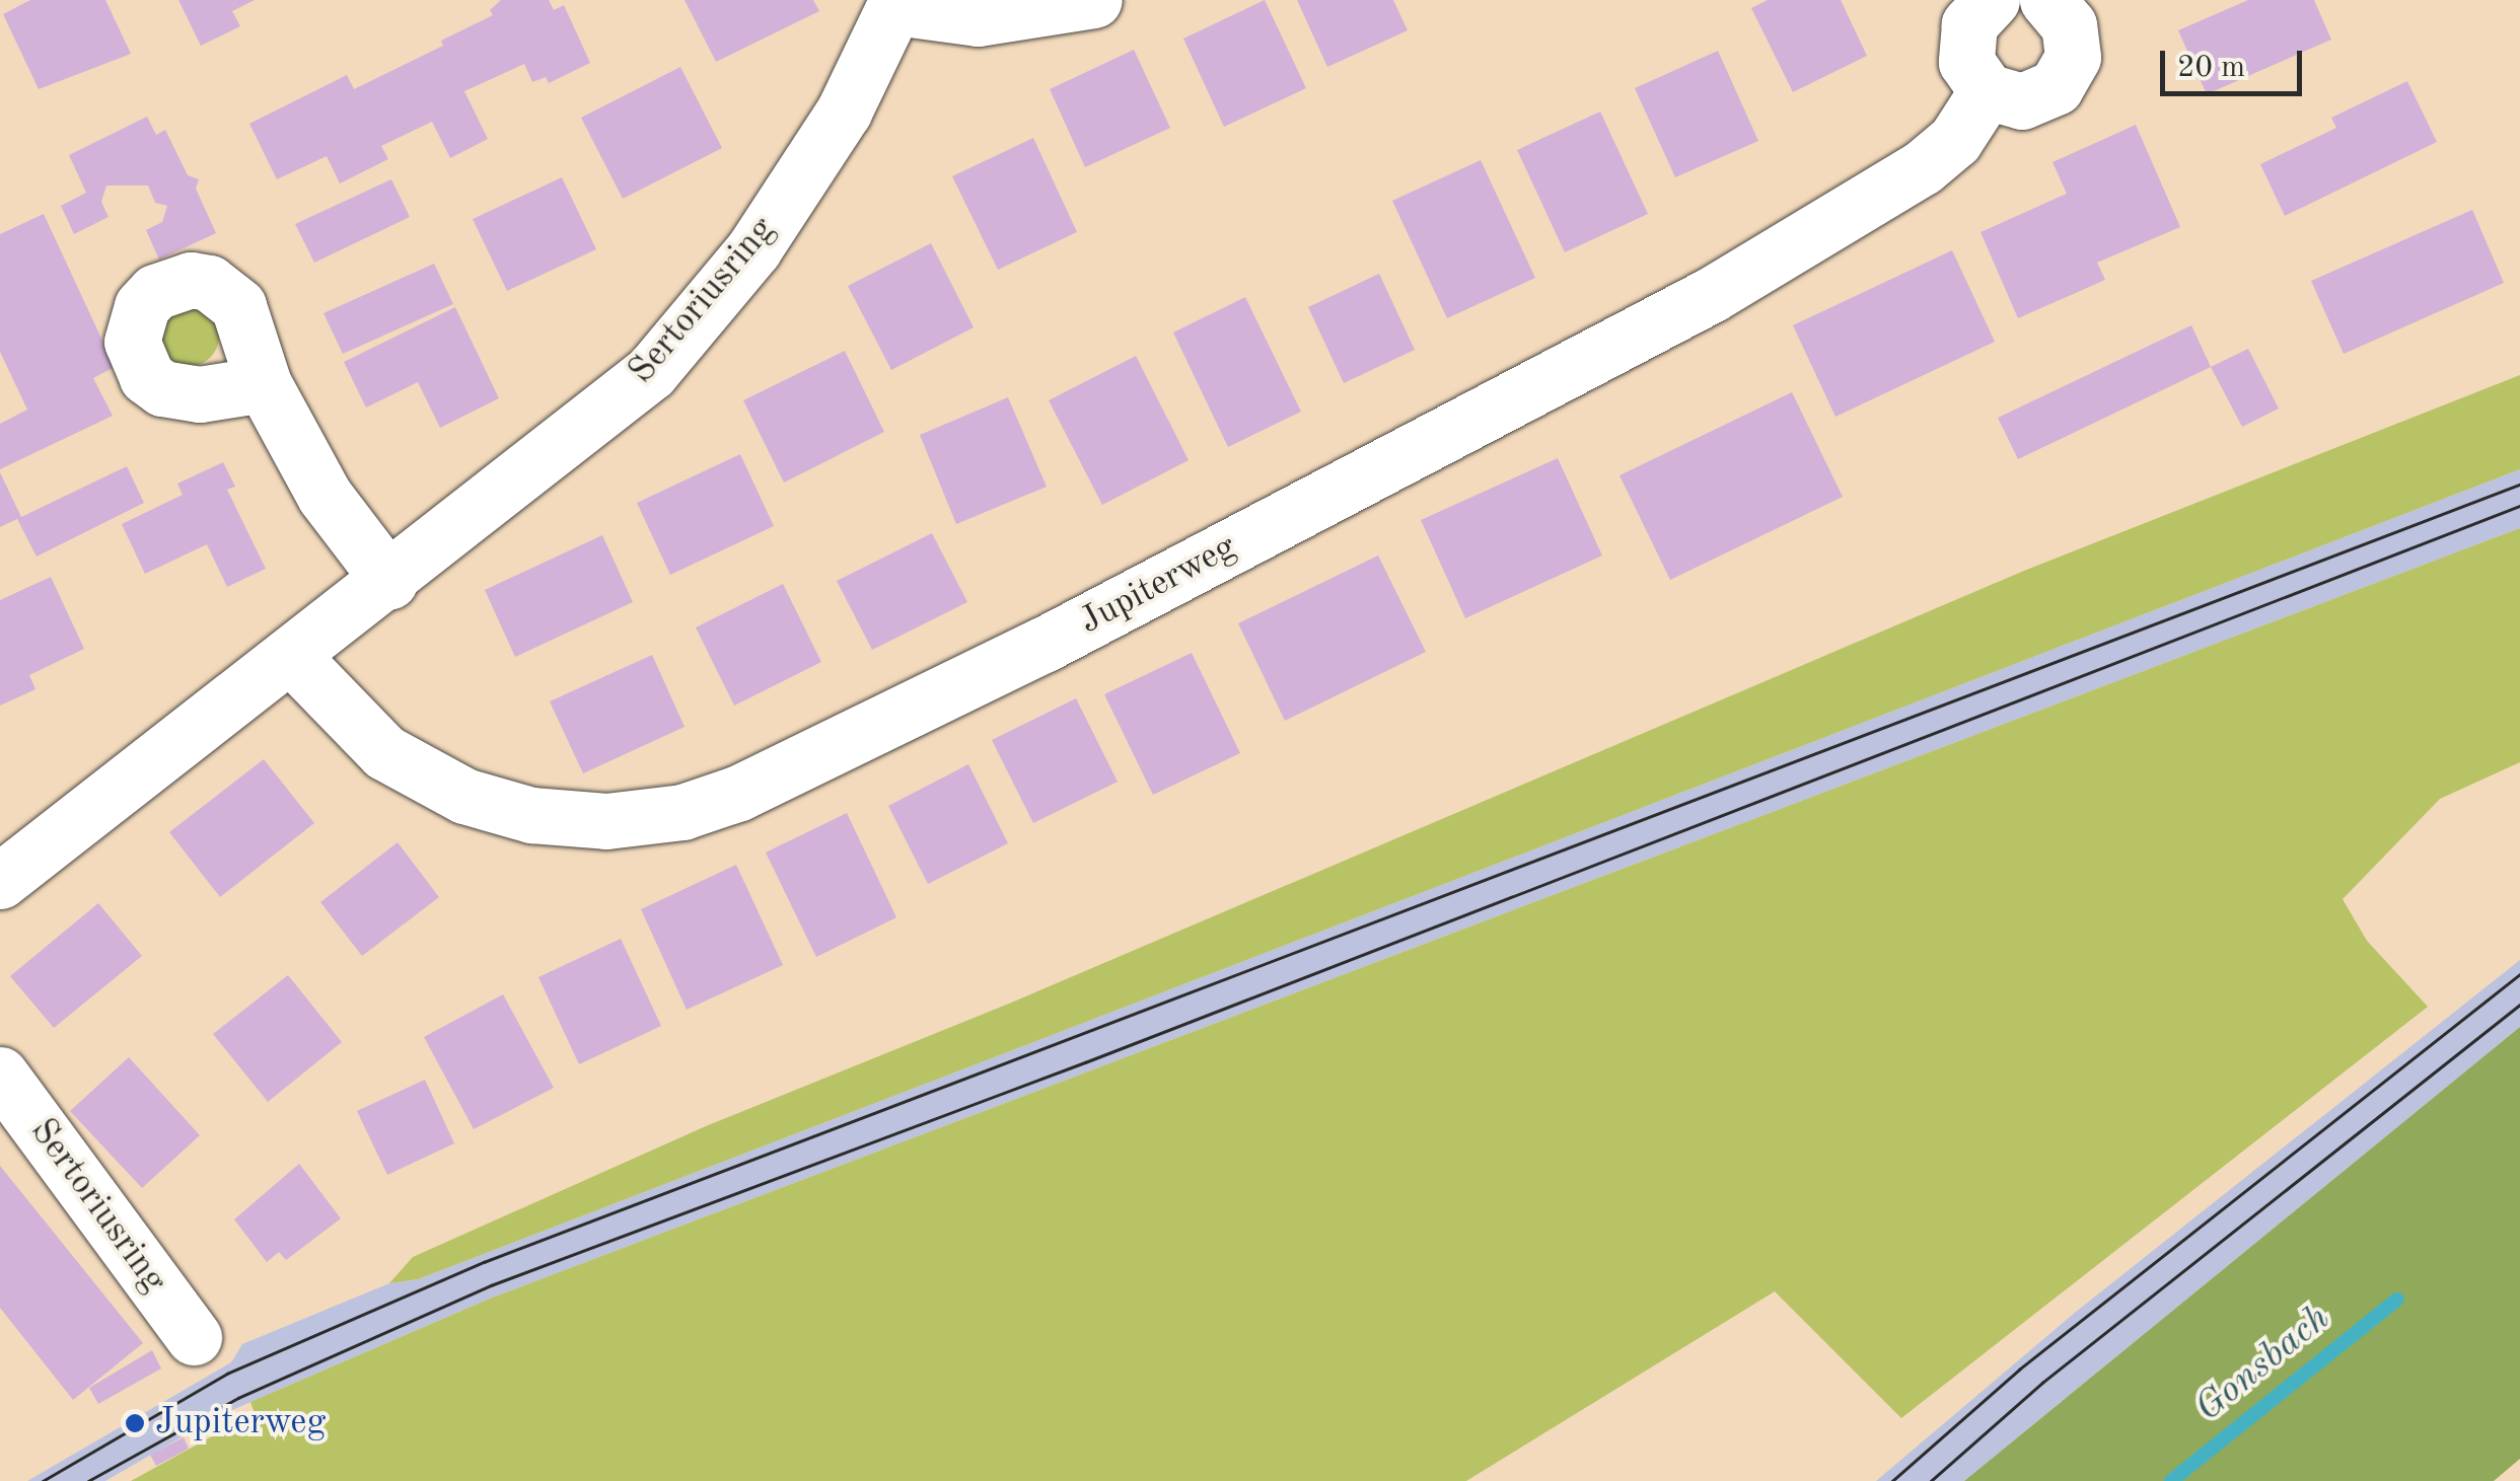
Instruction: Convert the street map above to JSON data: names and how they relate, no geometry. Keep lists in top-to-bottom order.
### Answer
{
  "streets": {
    "street": ["Sertoriusring", "Jupiterweg"]
  },
  "crossings": [
    ["Sertoriusring", "Jupiterweg"]
  ],
  "water": ["Gonsbach"],
  "places": ["Jupiterweg"],
  "scale_bar": "20 m"
}
